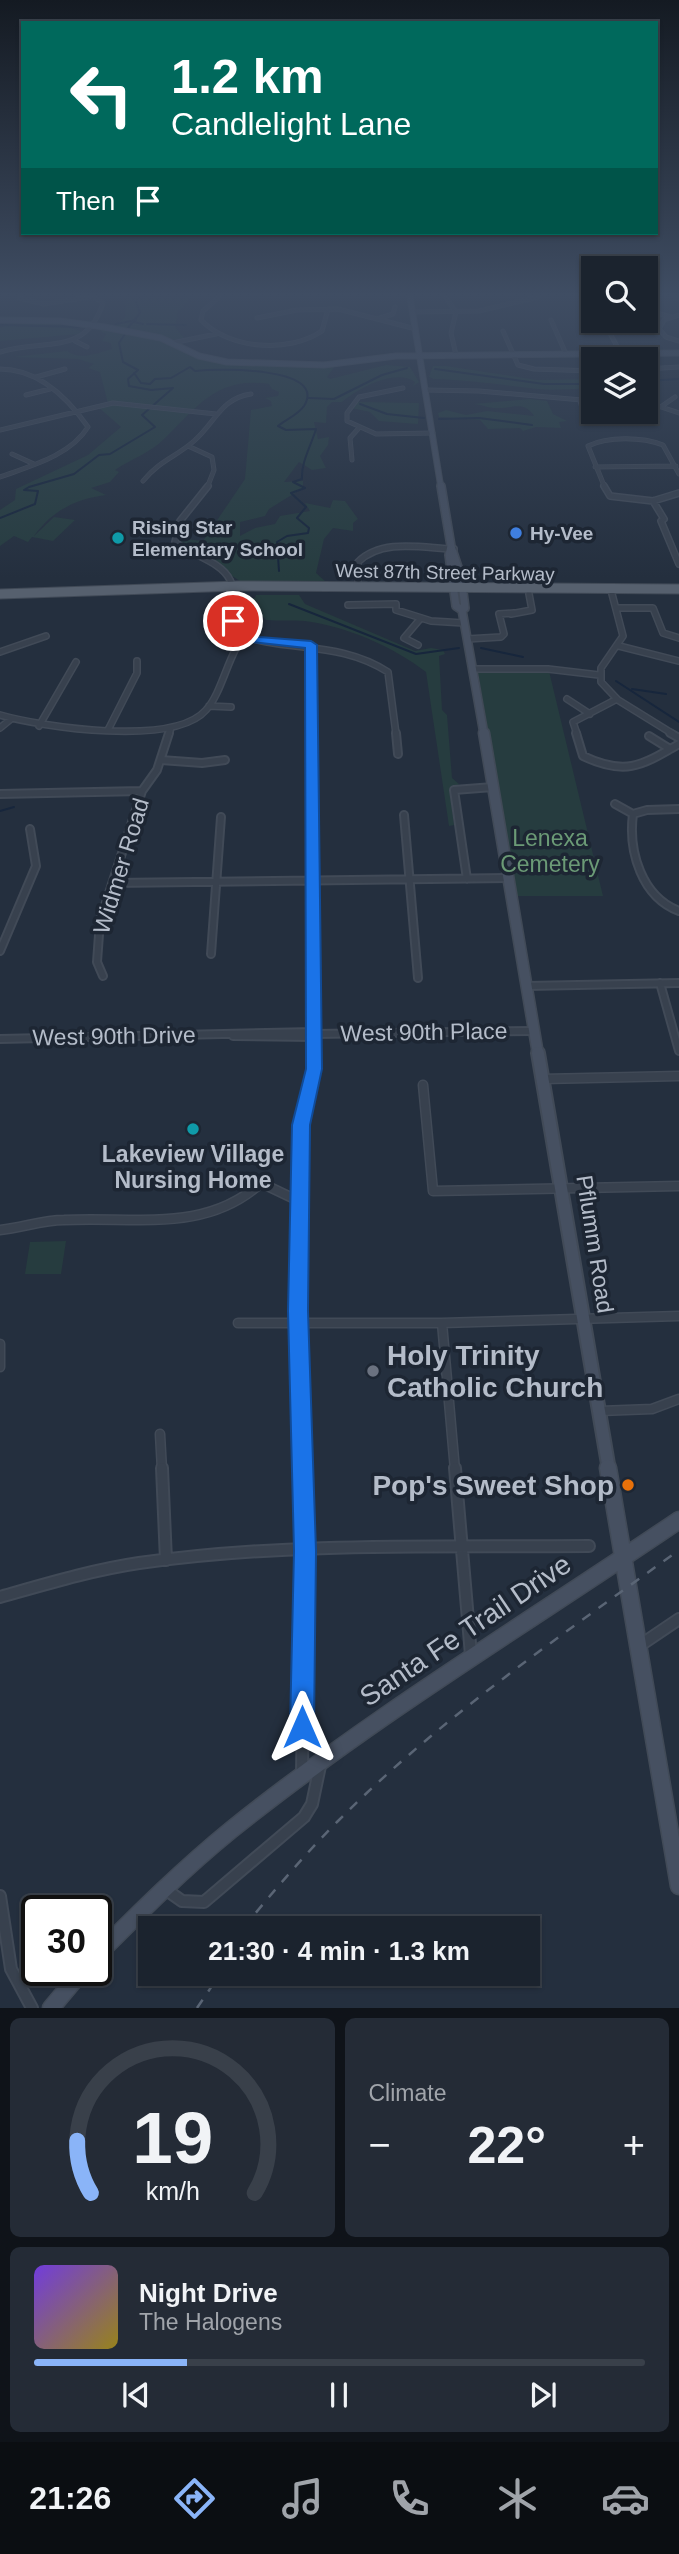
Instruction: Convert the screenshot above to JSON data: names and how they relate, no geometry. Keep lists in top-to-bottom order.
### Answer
{
  "streets": {
    "main road": ["West 87th Street Parkway", "Pflumm Road", "Santa Fe Trail Drive"],
    "street": ["Widmer Road", "West 90th Place", "West 90th Drive"]
  },
  "crossings": [
    ["West 87th Street Parkway", "Pflumm Road"],
    ["West 90th Place", "West 90th Drive"],
    ["West 90th Place", "Pflumm Road"],
    ["Pflumm Road", "Santa Fe Trail Drive"]
  ],
  "parks": ["Lenexa Cemetery"],
  "places": [
    "Hy-Vee",
    "Rising Star Elementary School",
    "Lakeview Village Nursing Home",
    "Holy Trinity Catholic Church",
    "Pop's Sweet Shop"
  ],
  "page": {
    "turn": ["1.2 km", "Candlelight Lane"],
    "then": "Then",
    "limit": "30",
    "trip": "21:30 · 4 min · 1.3 km",
    "tile": "Climate",
    "heat": ["−", "22°", "+"],
    "song": ["Night Drive", "The Halogens"],
    "tabs": "21:26",
    "gauge": ["19", "km/h"]
  }
}
